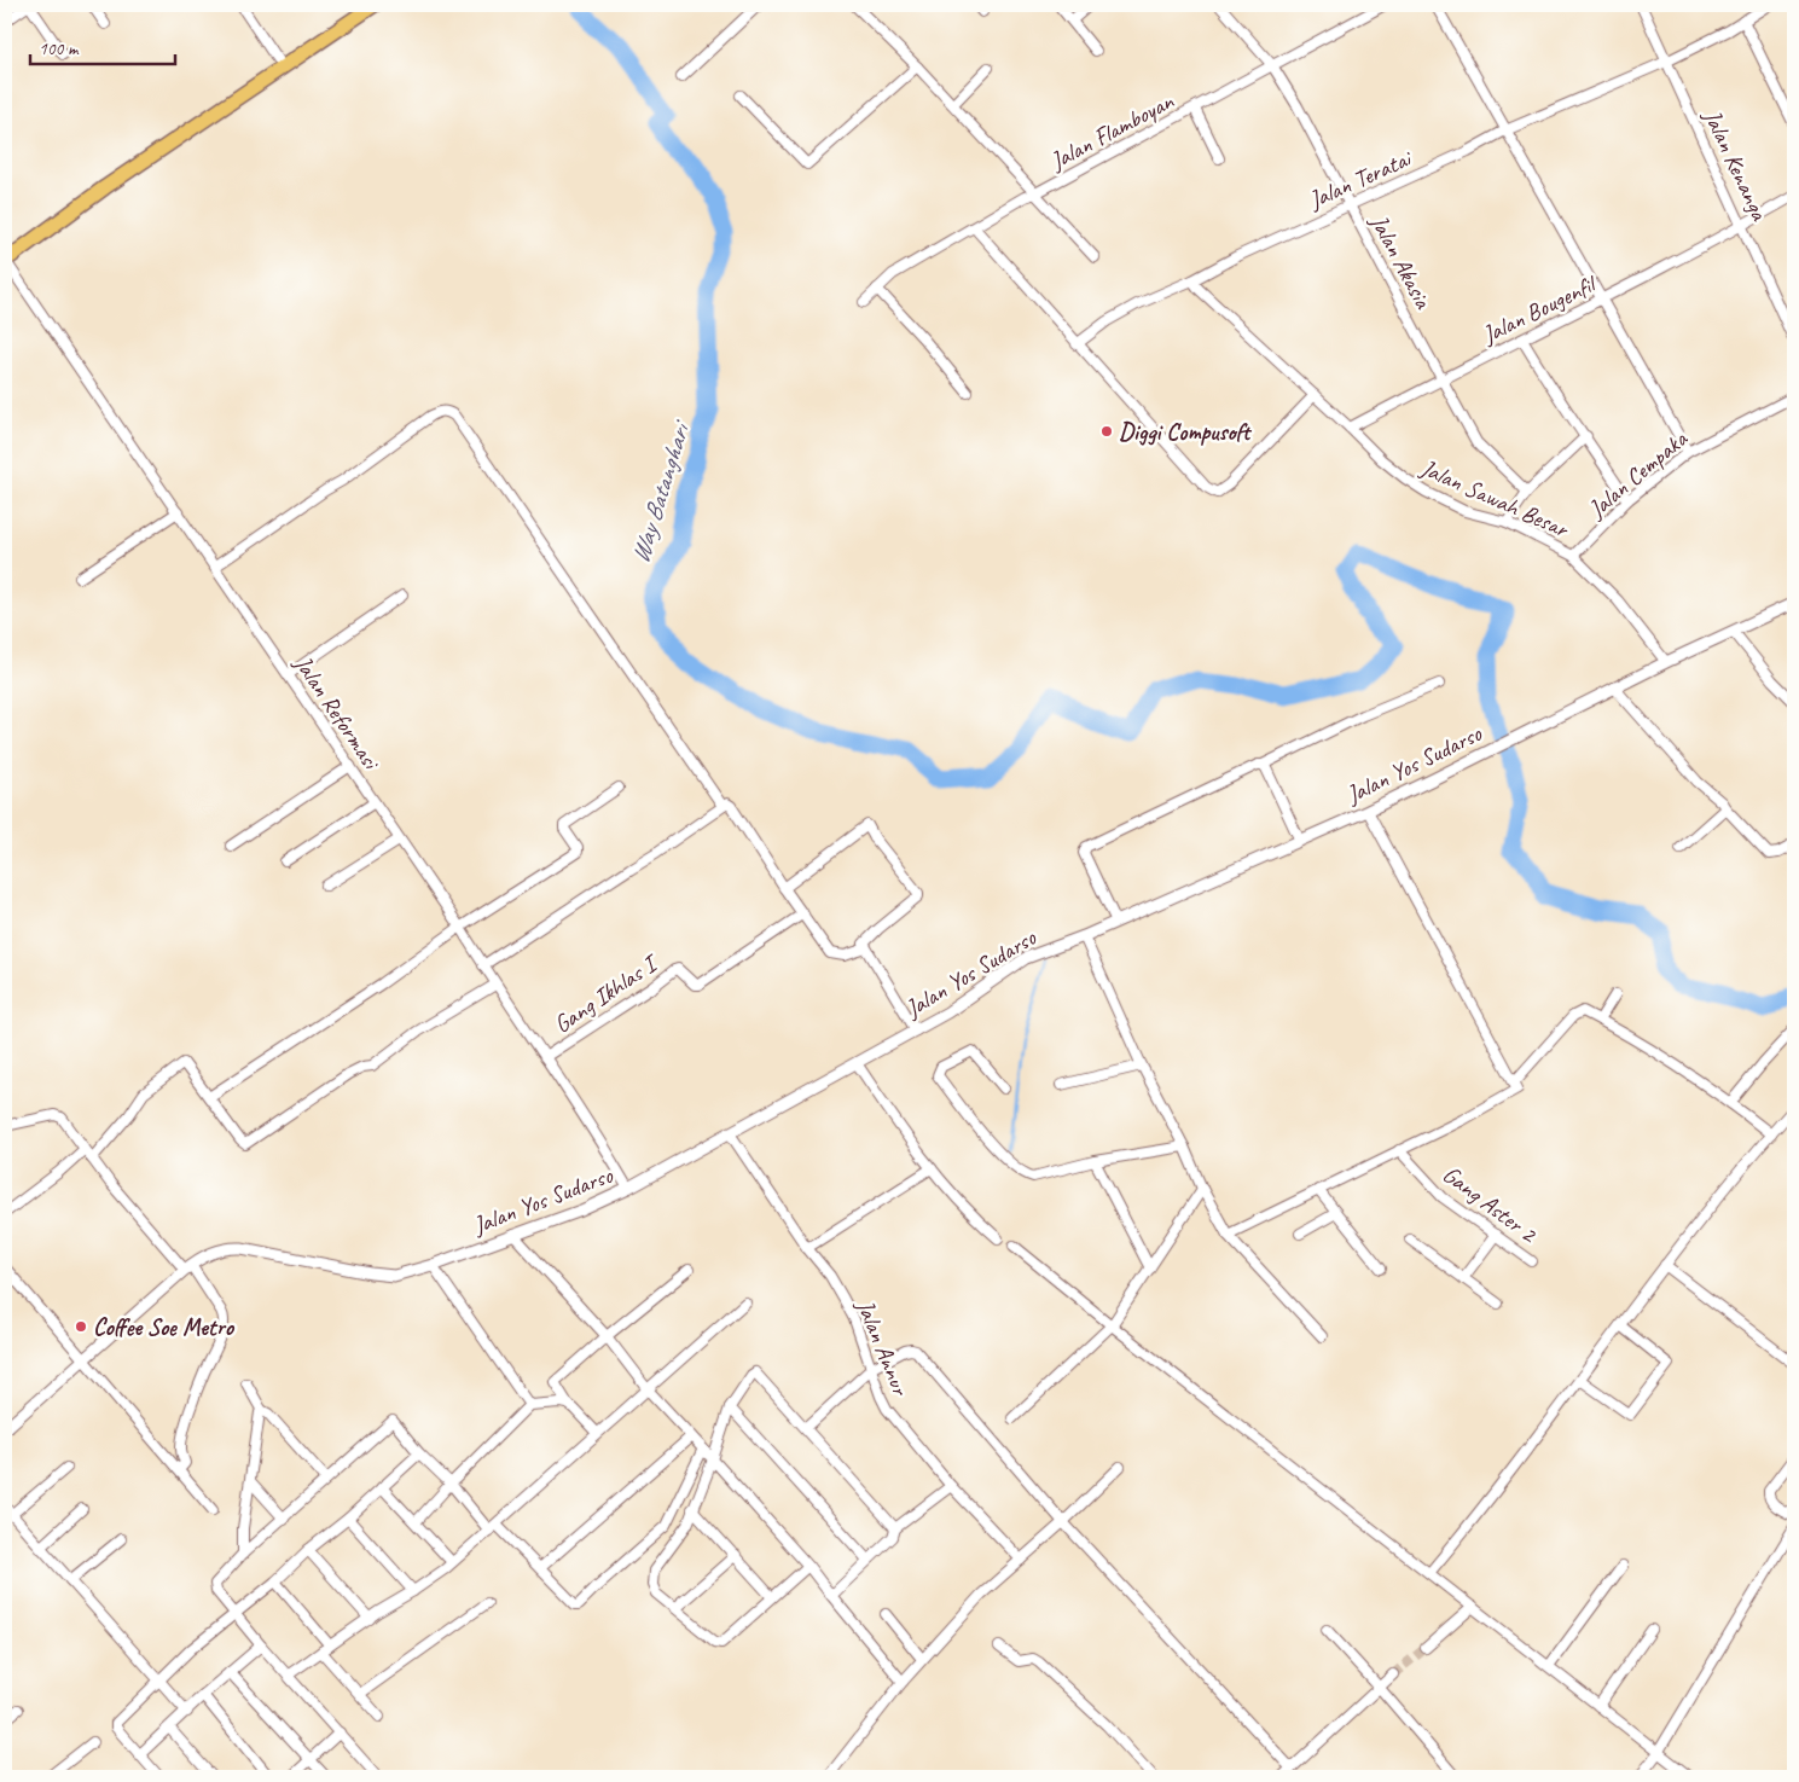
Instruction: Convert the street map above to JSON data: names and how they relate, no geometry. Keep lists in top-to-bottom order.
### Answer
{
  "streets": {
    "street": [
      "Jalan Flamboyan",
      "Jalan Kenanga",
      "Jalan Teratai",
      "Jalan Akasia",
      "Jalan Bougenfil",
      "Jalan Cempaka",
      "Jalan Sawah Besar",
      "Jalan Reformasi",
      "Jalan Yos Sudarso",
      "Gang Ikhlas I",
      "Gang Aster 2",
      "Jalan Annur"
    ]
  },
  "crossings": [
    ["Jalan Flamboyan", "Jalan Akasia"],
    ["Jalan Kenanga", "Jalan Teratai"],
    ["Jalan Kenanga", "Jalan Bougenfil"],
    ["Jalan Teratai", "Jalan Akasia"],
    ["Jalan Teratai", "Jalan Sawah Besar"],
    ["Jalan Akasia", "Jalan Bougenfil"],
    ["Jalan Bougenfil", "Jalan Sawah Besar"],
    ["Jalan Cempaka", "Jalan Sawah Besar"],
    ["Jalan Sawah Besar", "Jalan Yos Sudarso"],
    ["Jalan Reformasi", "Jalan Yos Sudarso"],
    ["Jalan Reformasi", "Gang Ikhlas I"],
    ["Jalan Yos Sudarso", "Jalan Annur"]
  ],
  "water": ["Way Batanghari"],
  "places": ["Diggi Compusoft", "Coffee Soe Metro"],
  "scale_bar": "100 m"
}
